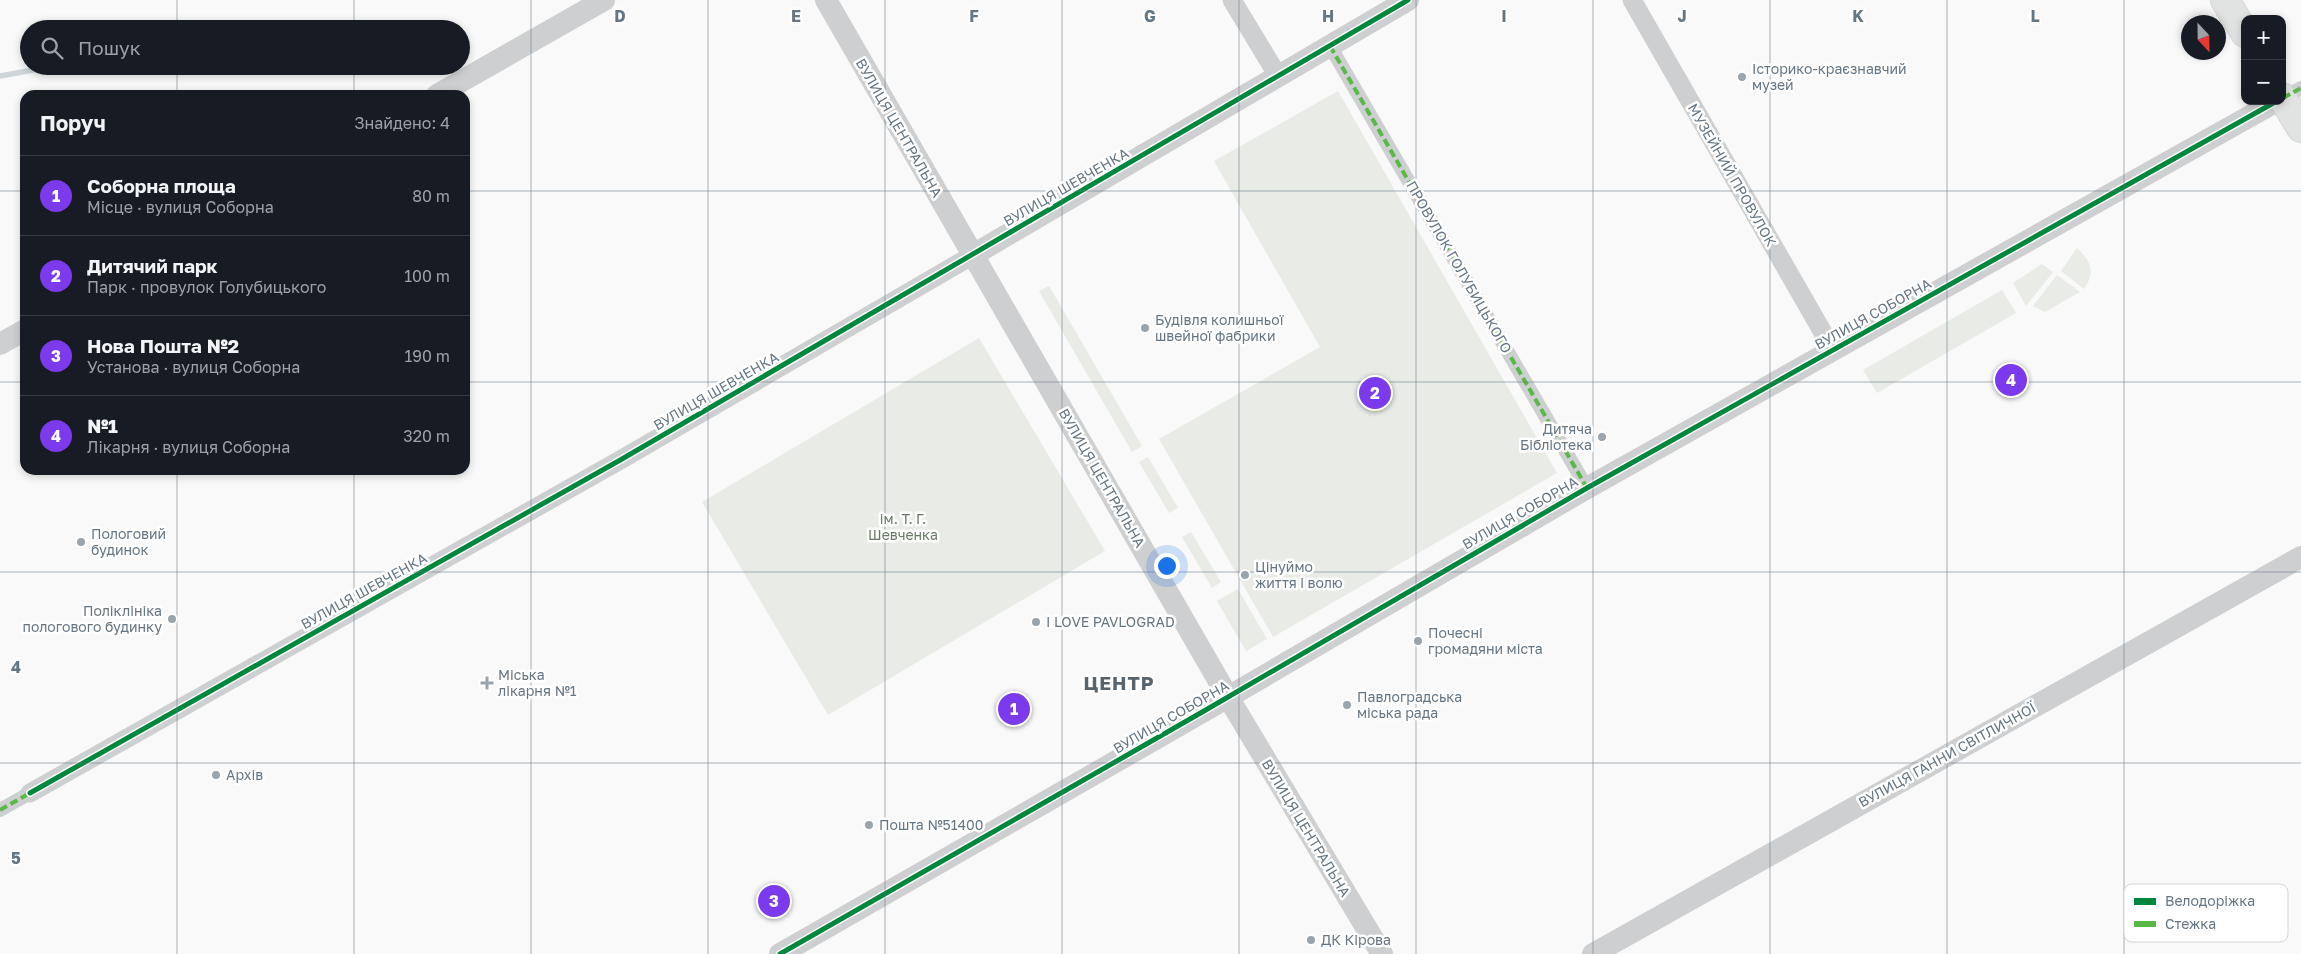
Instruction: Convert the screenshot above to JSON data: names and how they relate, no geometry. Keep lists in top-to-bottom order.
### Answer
{
  "streets": {
    "street": [
      "ВУЛИЦЯ ЦЕНТРАЛЬНА",
      "МУЗЕЙНИЙ ПРОВУЛОК",
      "ВУЛИЦЯ ШЕВЧЕНКА",
      "ПРОВУЛОК ГОЛУБИЦЬКОГО",
      "ВУЛИЦЯ СОБОРНА",
      "ВУЛИЦЯ ГАННИ СВІТЛИЧНОЇ"
    ]
  },
  "crossings": [
    ["ВУЛИЦЯ ЦЕНТРАЛЬНА", "ВУЛИЦЯ ШЕВЧЕНКА"],
    ["ВУЛИЦЯ ЦЕНТРАЛЬНА", "ВУЛИЦЯ СОБОРНА"],
    ["МУЗЕЙНИЙ ПРОВУЛОК", "ВУЛИЦЯ СОБОРНА"],
    ["ВУЛИЦЯ ШЕВЧЕНКА", "ПРОВУЛОК ГОЛУБИЦЬКОГО"],
    ["ПРОВУЛОК ГОЛУБИЦЬКОГО", "ВУЛИЦЯ СОБОРНА"]
  ],
  "districts": ["ЦЕНТР"],
  "parks": ["ім. Т. Г. Шевченка"],
  "places": {
    "other": [
      "Історико-краєзнавчий музей",
      "Будівля колишньої швейної фабрики",
      "Дитяча Бiблiотека",
      "Пологовий будинок",
      "Цінуймо життя і волю",
      "Поліклініка пологового будинку",
      "I LOVE PAVLOGRAD",
      "Почесні громадяни міста",
      "Павлоградська міська рада",
      "Архів",
      "Пошта №51400",
      "ДК Кірова"
    ],
    "health": ["Міська лікарня №1"]
  },
  "legend": ["Велодоріжка", "Стежка"],
  "north": "bottom",
  "page": {
    "map_buttons": ["+", "−"],
    "search": "Пошук",
    "heading": ["Поруч", "Знайдено: 4"],
    "list": [
      {
        "mark": "1",
        "name": "Соборна площа",
        "note": "Місце · вулиця Соборна",
        "value": "80 m"
      },
      {
        "mark": "2",
        "name": "Дитячий парк",
        "note": "Парк · провулок Голубицького",
        "value": "100 m"
      },
      {
        "mark": "3",
        "name": "Нова Пошта №2",
        "note": "Установа · вулиця Соборна",
        "value": "190 m"
      },
      {
        "mark": "4",
        "name": "№1",
        "note": "Лікарня · вулиця Соборна",
        "value": "320 m"
      }
    ],
    "pins": [
      "4",
      "2",
      "1",
      "3"
    ]
  },
  "grid": {
    "columns": [
      "D",
      "E",
      "F",
      "G",
      "H",
      "I",
      "J",
      "K",
      "L"
    ],
    "rows": ["4", "5"]
  }
}
